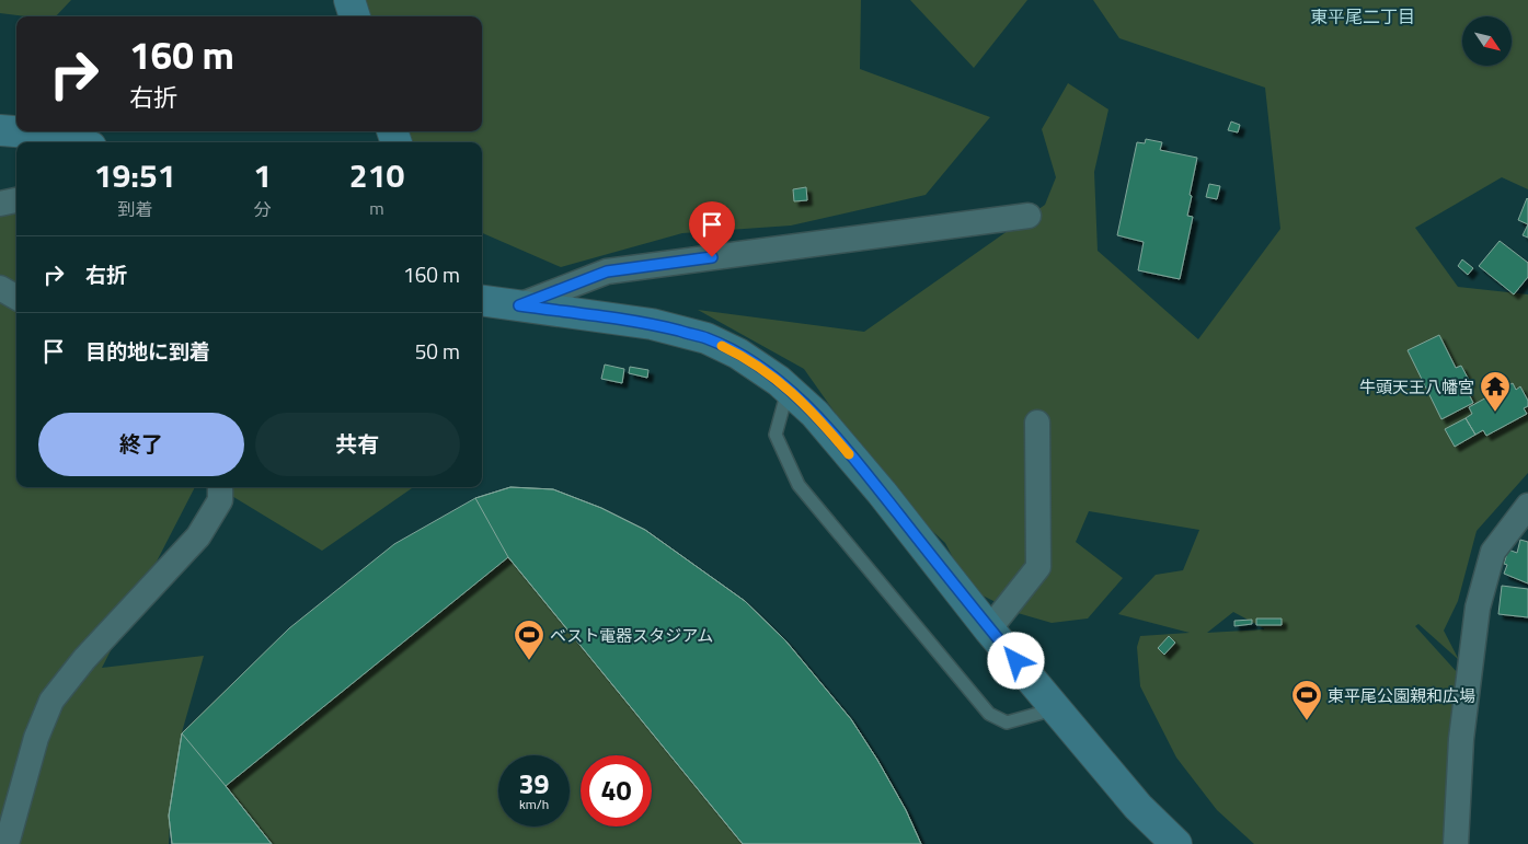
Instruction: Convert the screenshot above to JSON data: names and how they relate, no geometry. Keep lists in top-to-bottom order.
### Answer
{
  "districts": ["東平尾二丁目"],
  "places": {
    "temple": ["牛頭天王八幡宮"],
    "sports": ["ベスト電器スタジアム", "東平尾公園親和広場"]
  },
  "north": "bottom right",
  "page": {
    "turn": ["160 m", "右折"],
    "eta": [
      "19:51",
      "到着",
      "1",
      "分",
      "210",
      "m"
    ],
    "list": [
      {
        "name": "右折",
        "value": "160 m"
      },
      {
        "name": "目的地に到着",
        "value": "50 m"
      }
    ],
    "buttons": ["終了", "共有"],
    "speed": "39 km/h",
    "limit": "40"
  }
}
